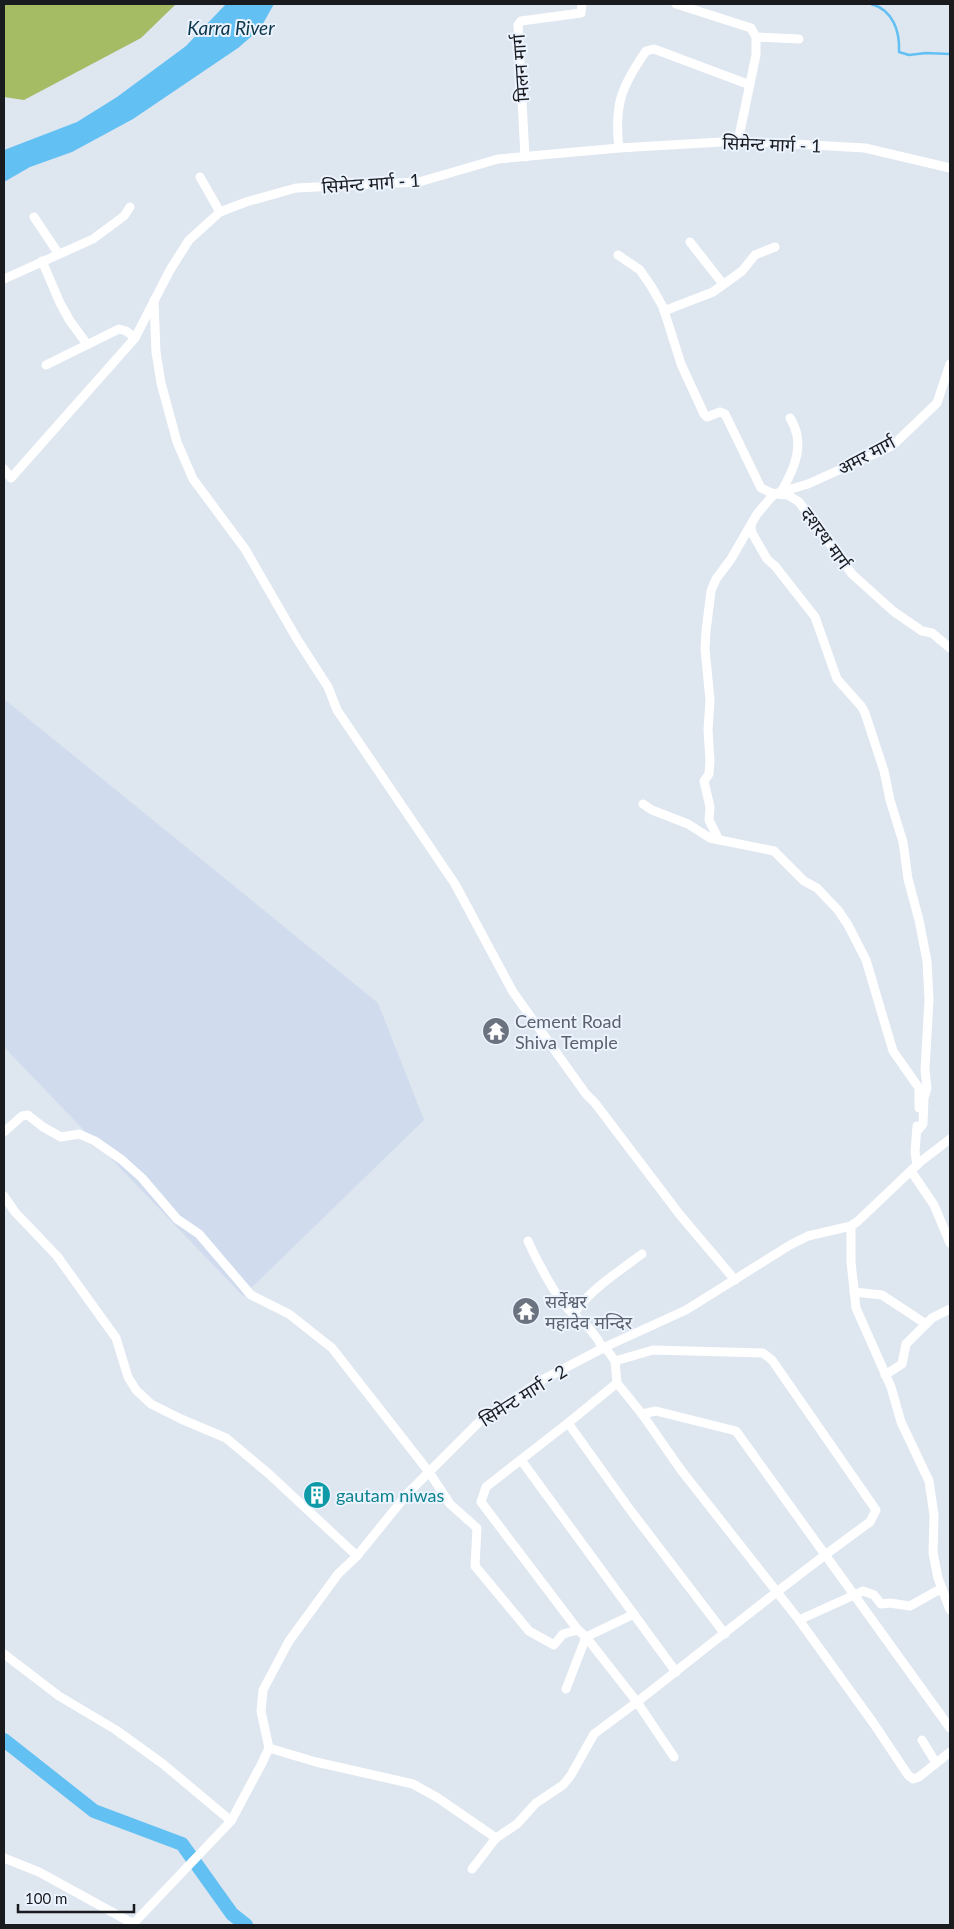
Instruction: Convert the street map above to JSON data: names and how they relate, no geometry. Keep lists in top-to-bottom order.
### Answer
{
  "streets": {
    "street": [
      "मिलन मार्ग",
      "सिमेन्ट मार्ग - 1",
      "अमर मार्ग",
      "दशरथ मार्ग",
      "सिमेन्ट मार्ग - 2"
    ]
  },
  "crossings": [
    ["मिलन मार्ग", "सिमेन्ट मार्ग - 1"],
    ["अमर मार्ग", "दशरथ मार्ग"]
  ],
  "water": ["Karra River"],
  "places": {
    "temple": ["Cement Road Shiva Temple", "सर्वेश्वर महादेव मन्दिर"],
    "building": ["gautam niwas"]
  },
  "scale_bar": "100 m"
}
